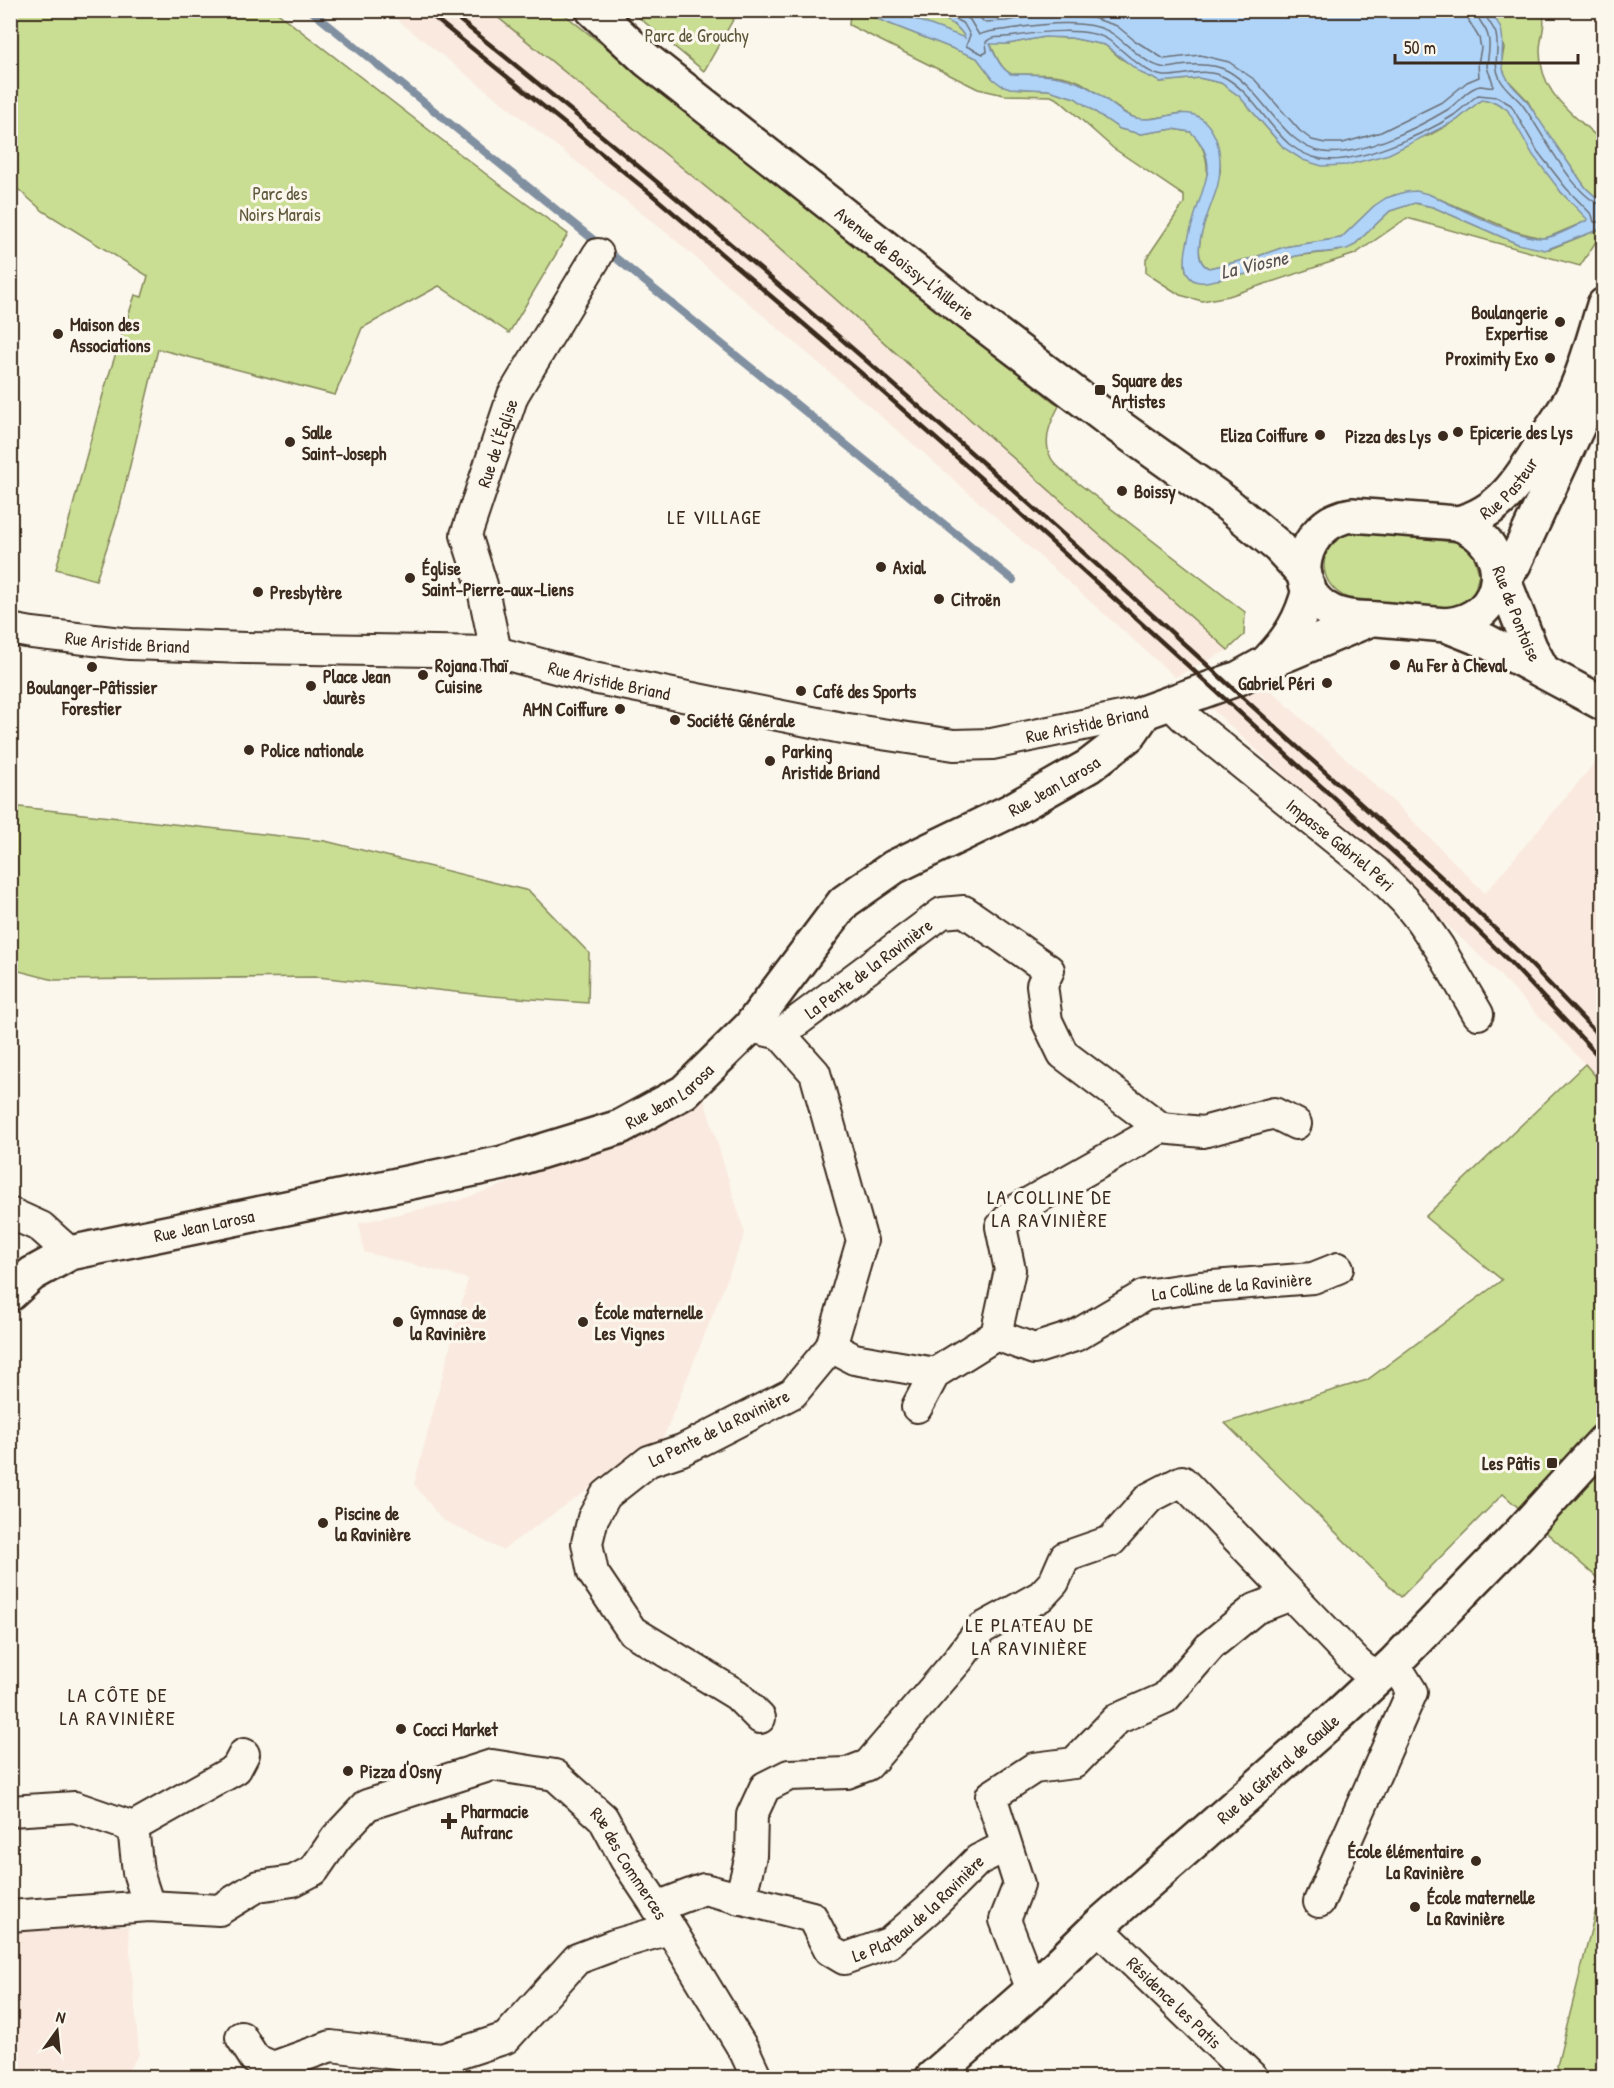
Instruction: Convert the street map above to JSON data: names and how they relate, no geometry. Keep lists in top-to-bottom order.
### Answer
{
  "streets": {
    "main road": [
      "Avenue de Boissy-l'Aillerie",
      "Rue Pasteur",
      "Rue de Pontoise",
      "Rue Aristide Briand",
      "Rue Jean Larosa",
      "Rue du Général de Gaulle"
    ],
    "street": [
      "Rue de l'Église",
      "Impasse Gabriel Péri",
      "La Pente de la Ravinière",
      "La Colline de la Ravinière",
      "Rue des Commerces",
      "Le Plateau de la Ravinière",
      "Résidence les Patis"
    ]
  },
  "crossings": [
    ["Avenue de Boissy-l'Aillerie", "Rue Pasteur"],
    ["Avenue de Boissy-l'Aillerie", "Rue de Pontoise"],
    ["Avenue de Boissy-l'Aillerie", "Rue Aristide Briand"],
    ["Rue de l'Église", "Rue Aristide Briand"],
    ["Rue Pasteur", "Rue de Pontoise"],
    ["Rue Pasteur", "Rue Aristide Briand"],
    ["Rue de Pontoise", "Rue Aristide Briand"],
    ["Rue Aristide Briand", "Rue Jean Larosa"],
    ["Rue Aristide Briand", "Impasse Gabriel Péri"],
    ["Rue Jean Larosa", "Impasse Gabriel Péri"],
    ["Rue Jean Larosa", "La Pente de la Ravinière"],
    ["Rue du Général de Gaulle", "Le Plateau de la Ravinière"],
    ["Rue du Général de Gaulle", "Résidence les Patis"],
    ["Rue des Commerces", "Le Plateau de la Ravinière"]
  ],
  "districts": [
    "LE VILLAGE",
    "LA COLLINE DE LA RAVINIÈRE",
    "LE PLATEAU DE LA RAVINIÈRE",
    "LA CÔTE DE LA RAVINIÈRE"
  ],
  "water": ["La Viosne"],
  "parks": ["Parc de Grouchy", "Parc des Noirs Marais"],
  "places": {
    "other": [
      "Boulangerie Expertise",
      "Maison des Associations",
      "Proximity Exo",
      "Epicerie des Lys",
      "Eliza Coiffure",
      "Pizza des Lys",
      "Salle Saint-Joseph",
      "Boissy",
      "Axial",
      "Église Saint-Pierre-aux-Liens",
      "Presbytère",
      "Citroën",
      "Au Fer à Cheval",
      "Boulanger-Pâtissier Forestier",
      "Rojana Thaï Cuisine",
      "Gabriel Péri",
      "Place Jean Jaurès",
      "Café des Sports",
      "AMN Coiffure",
      "Société Générale",
      "Police nationale",
      "Parking Aristide Briand",
      "Gymnase de la Ravinière",
      "École maternelle Les Vignes",
      "Piscine de la Ravinière",
      "Cocci Market",
      "Pizza d'Osny",
      "École élémentaire La Ravinière",
      "École maternelle La Ravinière"
    ],
    "transit": ["Square des Artistes", "Les Pâtis"],
    "health": ["Pharmacie Aufranc"]
  },
  "scale_bar": "50 m",
  "north": "top"
}
